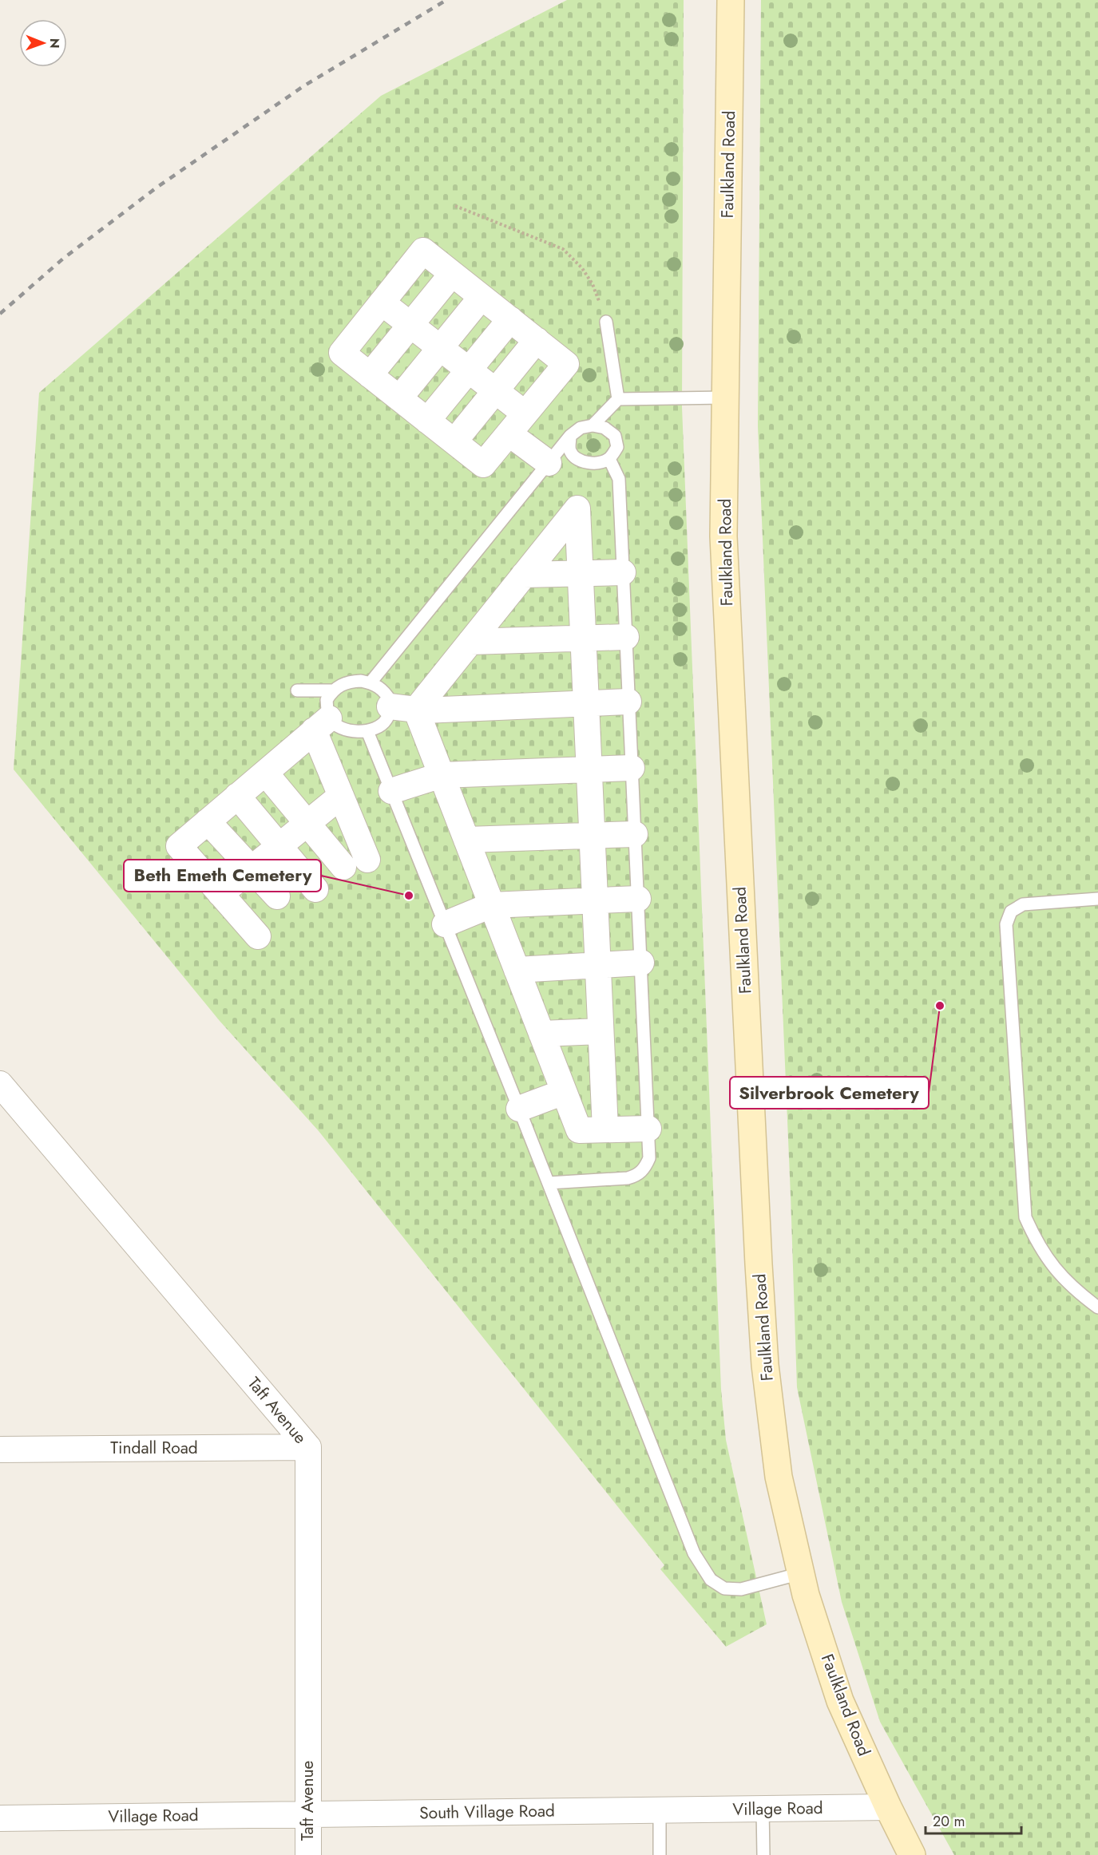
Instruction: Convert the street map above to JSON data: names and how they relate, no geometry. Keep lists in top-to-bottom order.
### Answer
{
  "streets": {
    "main road": ["Faulkland Road"],
    "street": [
      "Taft Avenue",
      "Tindall Road",
      "Village Road",
      "South Village Road"
    ]
  },
  "crossings": [
    ["Faulkland Road", "Village Road"],
    ["Taft Avenue", "Tindall Road"],
    ["Taft Avenue", "Village Road"],
    ["Taft Avenue", "South Village Road"],
    ["Village Road", "South Village Road"]
  ],
  "places": ["Beth Emeth Cemetery", "Silverbrook Cemetery"],
  "scale_bar": "20 m",
  "north": "right"
}
